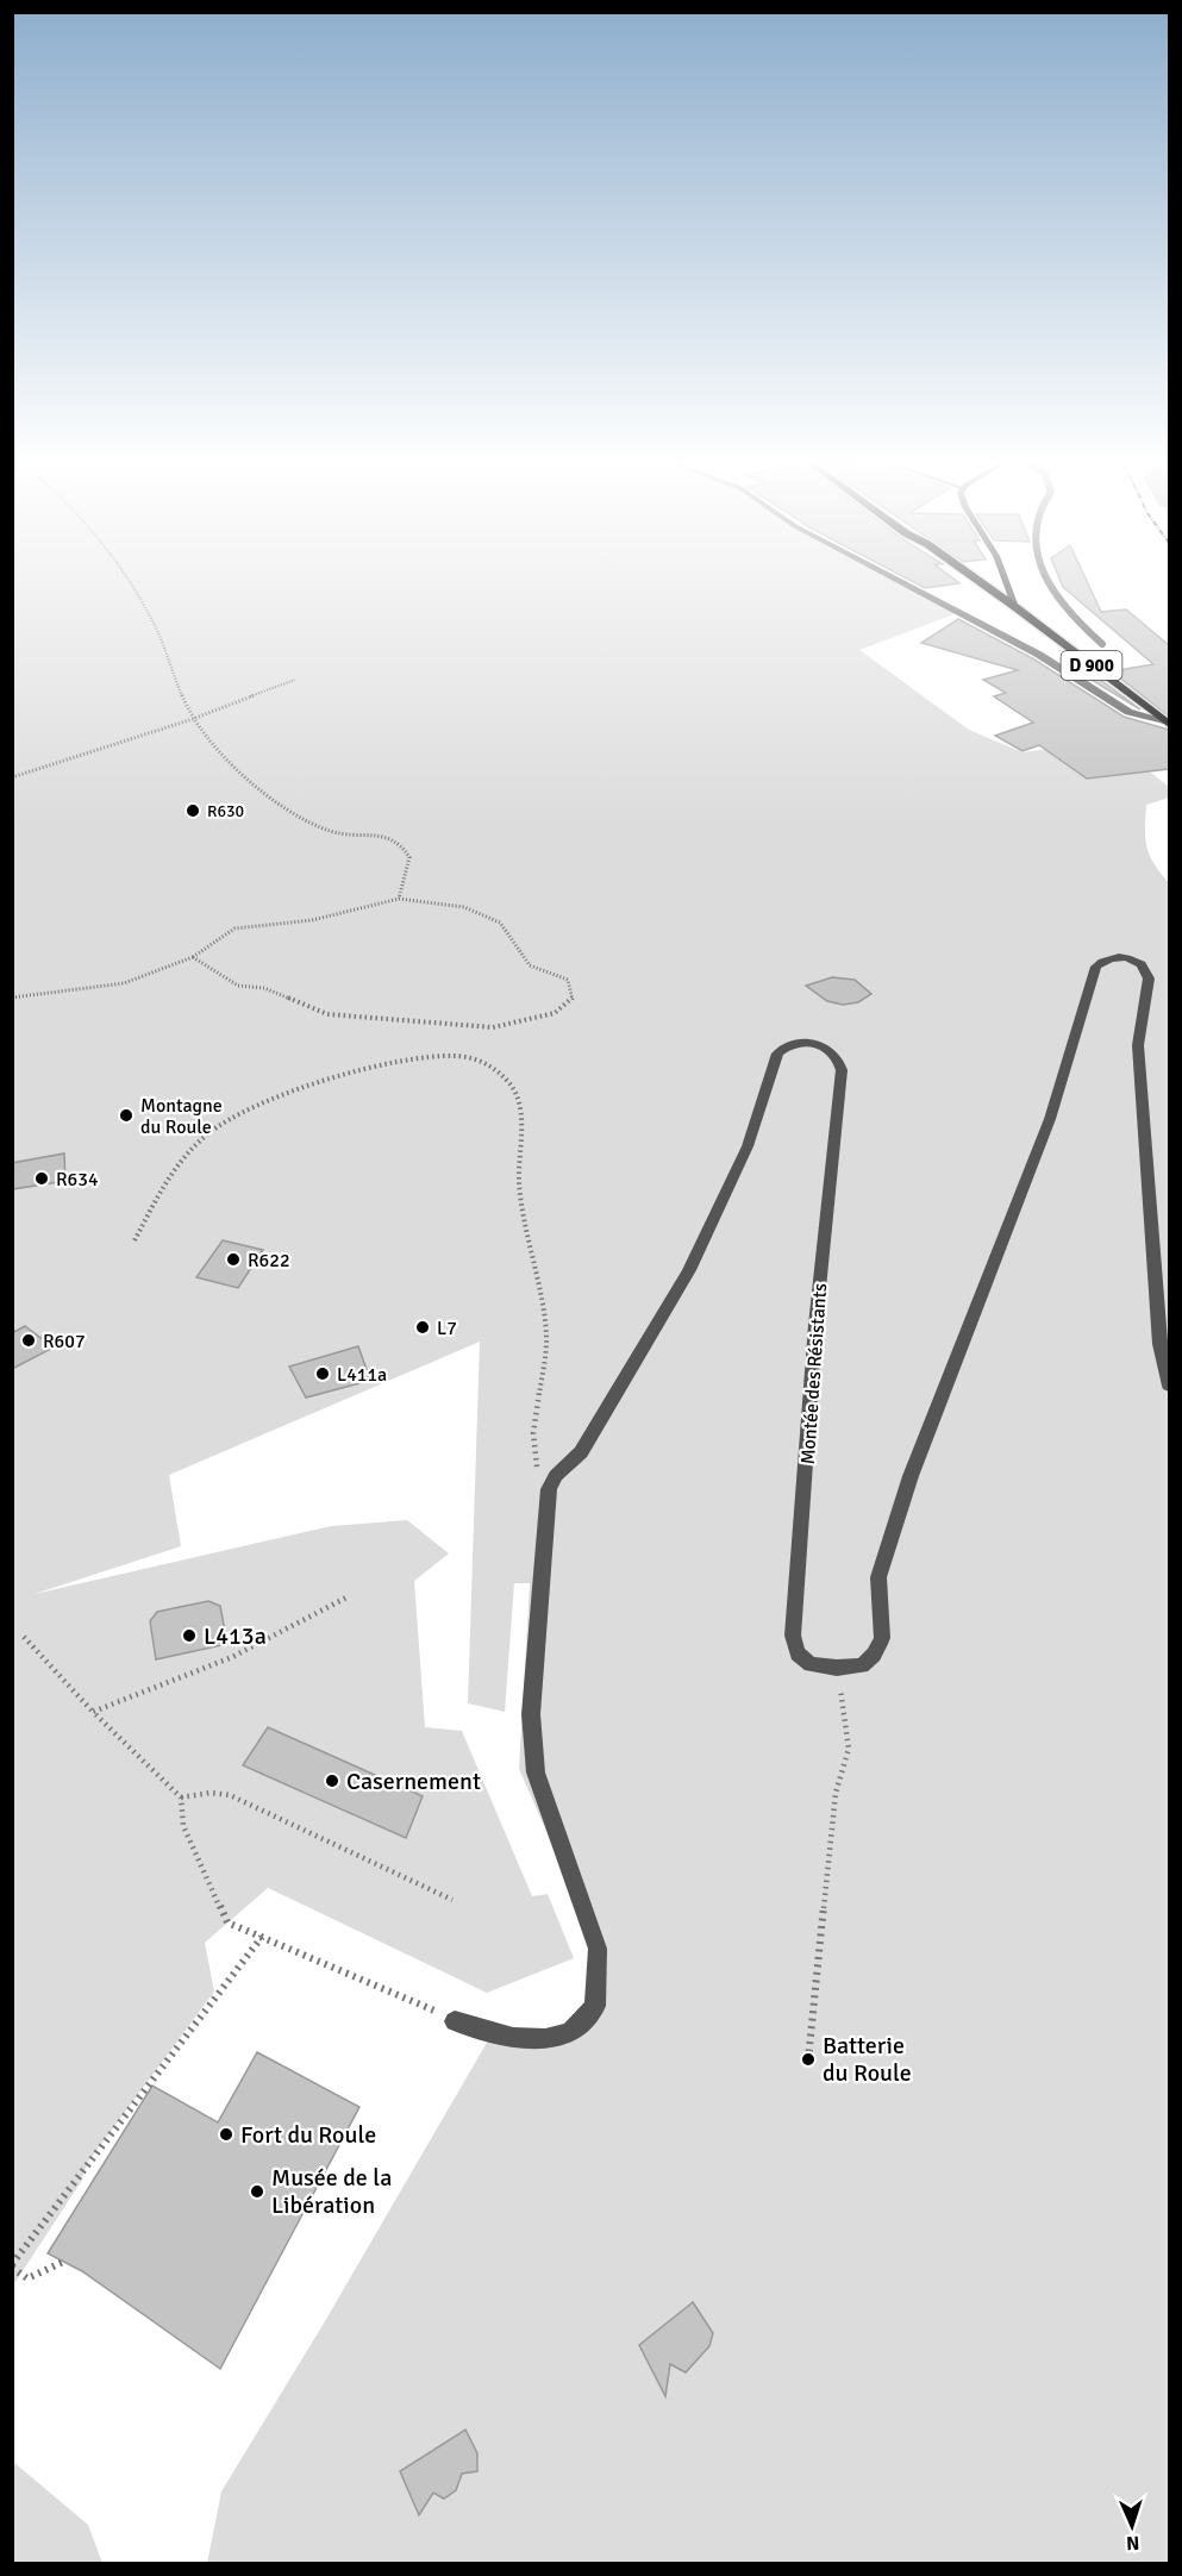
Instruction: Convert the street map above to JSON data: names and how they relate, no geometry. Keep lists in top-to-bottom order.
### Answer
{
  "streets": {
    "main road": ["D 900"],
    "street": ["Montée des Résistants"]
  },
  "places": [
    "R630",
    "Montagne du Roule",
    "R634",
    "R622",
    "L7",
    "R607",
    "L411a",
    "L413a",
    "Casernement",
    "Batterie du Roule",
    "Fort du Roule",
    "Musée de la Libération"
  ],
  "north": "bottom"
}
